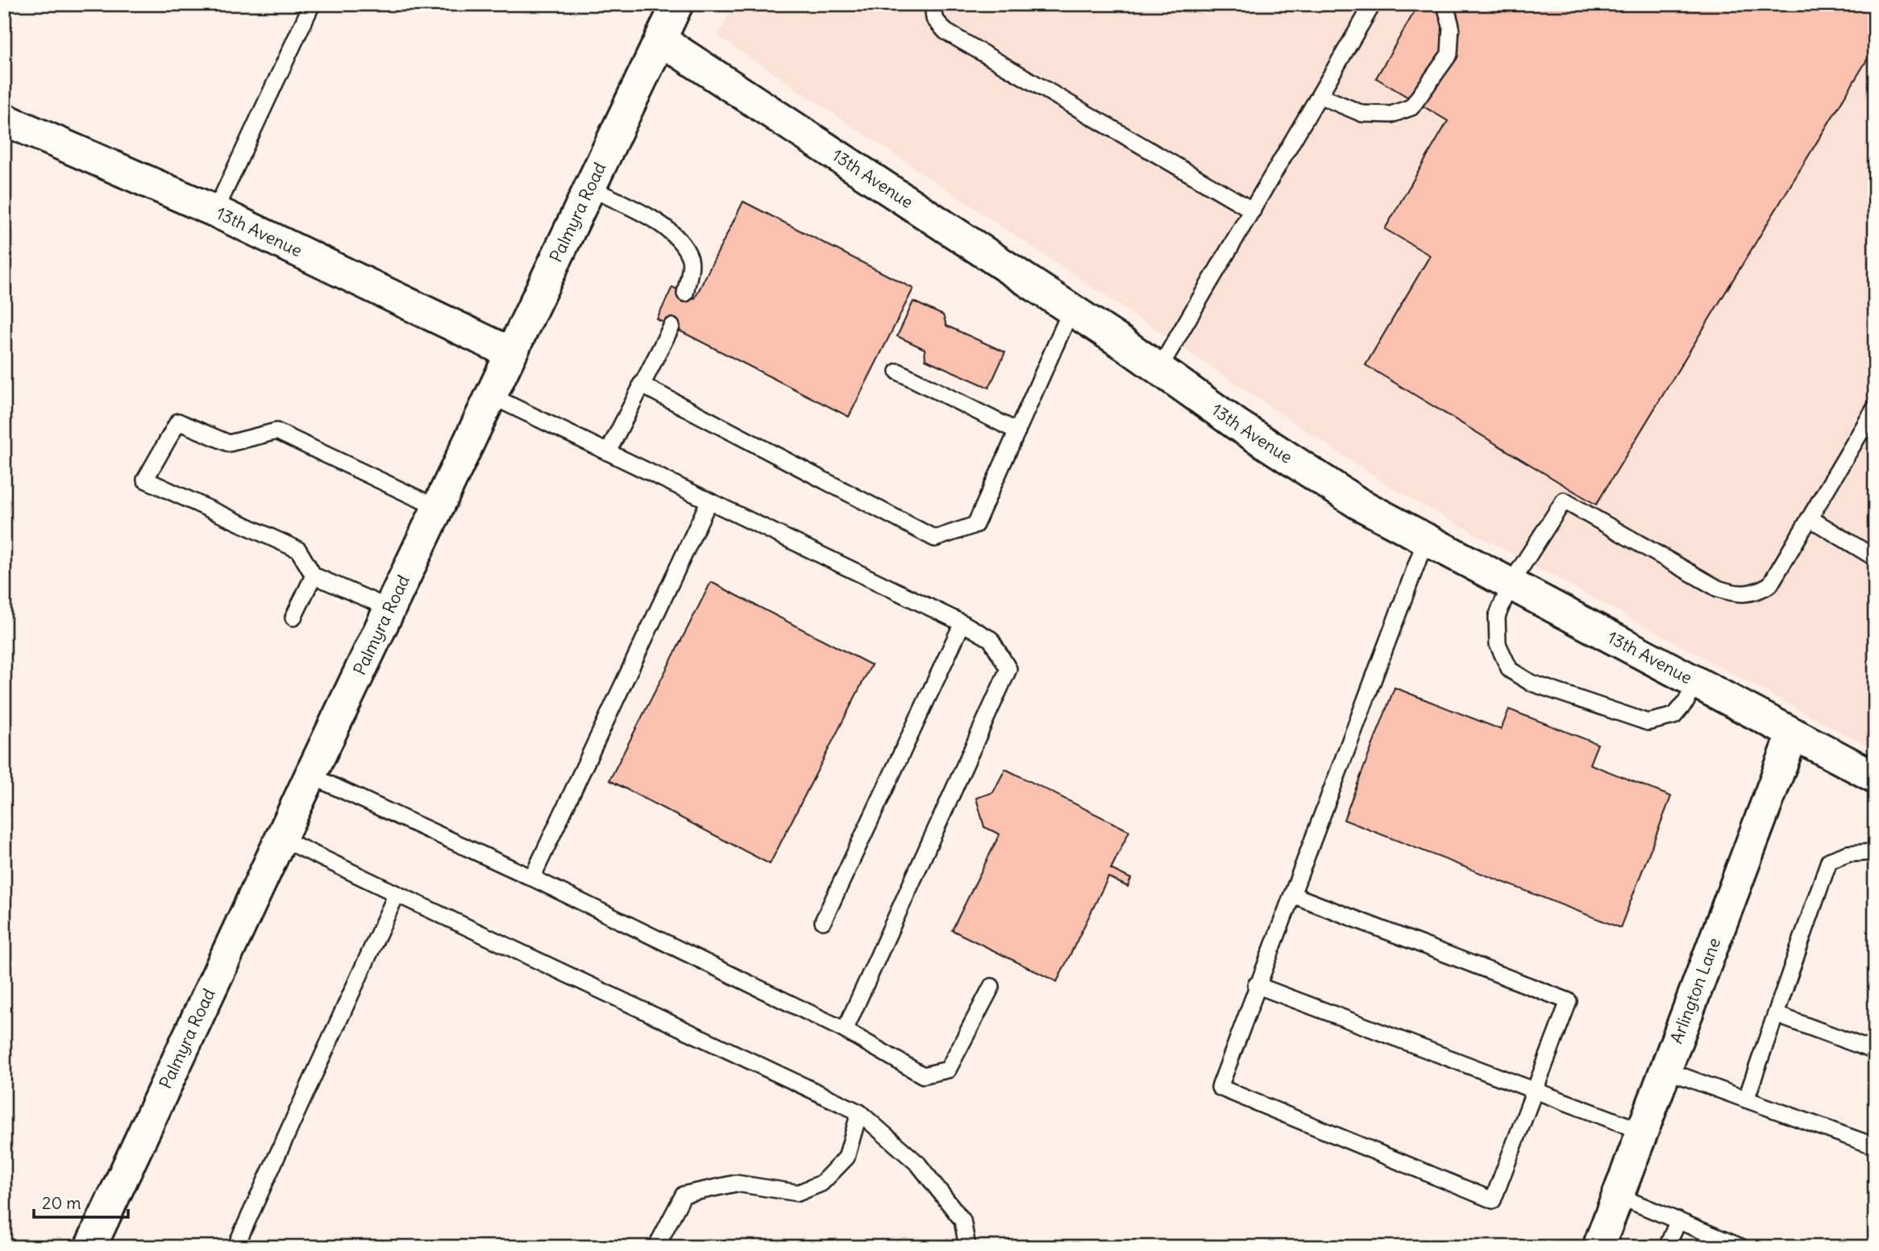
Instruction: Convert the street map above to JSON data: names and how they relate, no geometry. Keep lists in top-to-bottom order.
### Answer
{
  "streets": {
    "street": ["13th Avenue", "Palmyra Road", "Arlington Lane"]
  },
  "crossings": [
    ["13th Avenue", "Palmyra Road"],
    ["13th Avenue", "Arlington Lane"]
  ],
  "scale_bar": "20 m"
}
